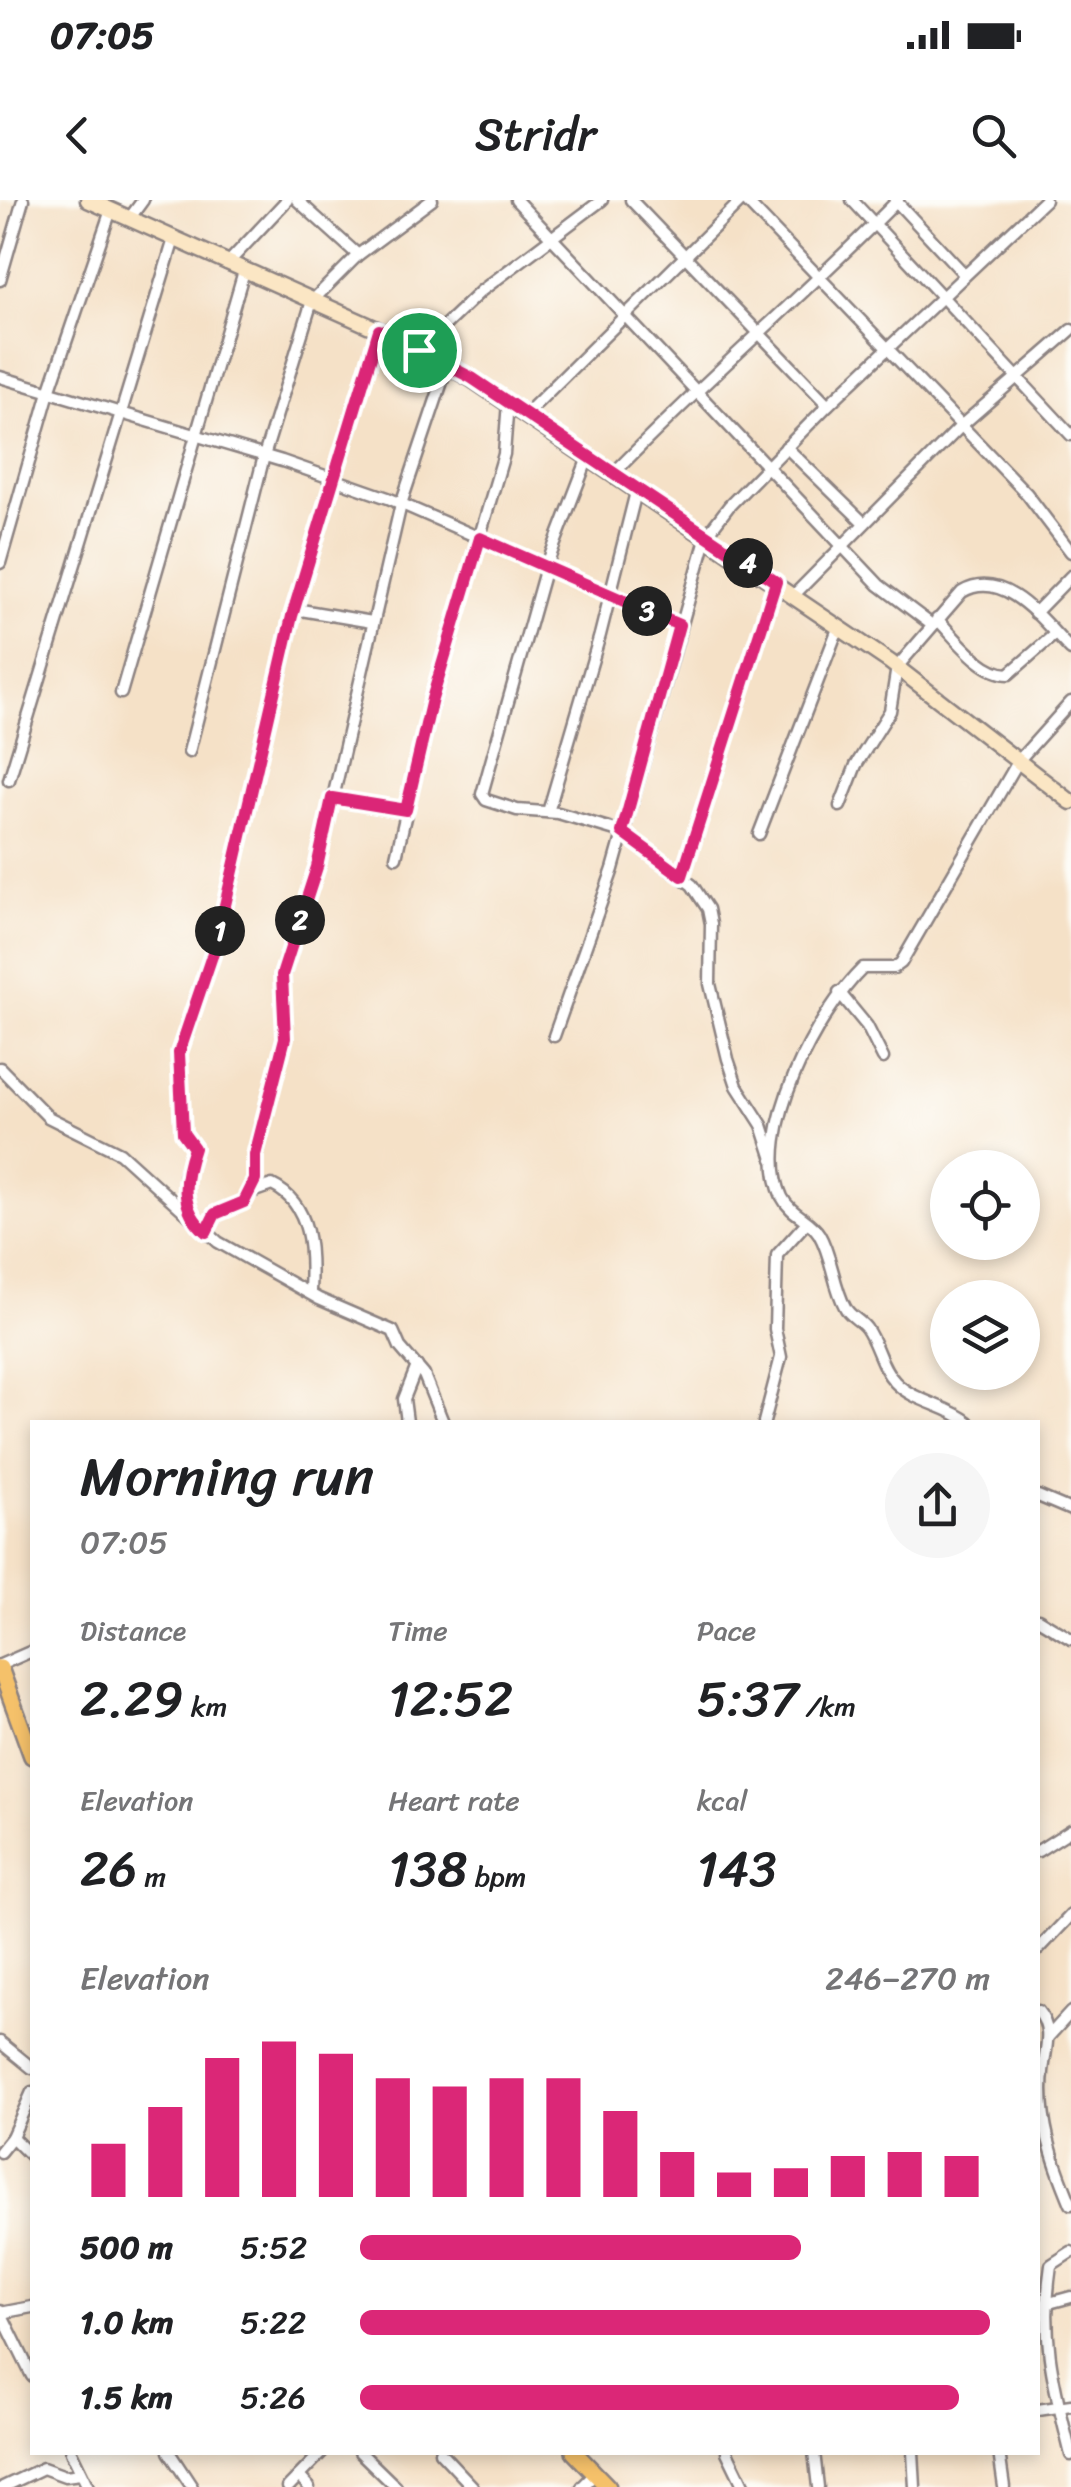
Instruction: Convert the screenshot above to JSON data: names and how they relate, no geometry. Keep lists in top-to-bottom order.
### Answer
{
  "page": {
    "status": "07:05",
    "header": "Stridr",
    "pins": [
      "4",
      "3",
      "2",
      "1"
    ],
    "heading": ["Morning run", "07:05"],
    "stats": [
      ["Distance", "2.29 km"],
      ["Time", "12:52"],
      ["Pace", "5:37 /km"],
      ["Elevation", "26 m"],
      ["Heart rate", "138 bpm"],
      ["kcal", "143"]
    ],
    "chart": ["Elevation", "246–270 m"],
    "list": [
      {
        "name": "500 m",
        "note": "5:52"
      },
      {
        "name": "1.0 km",
        "note": "5:22"
      },
      {
        "name": "1.5 km",
        "note": "5:26"
      }
    ]
  }
}
